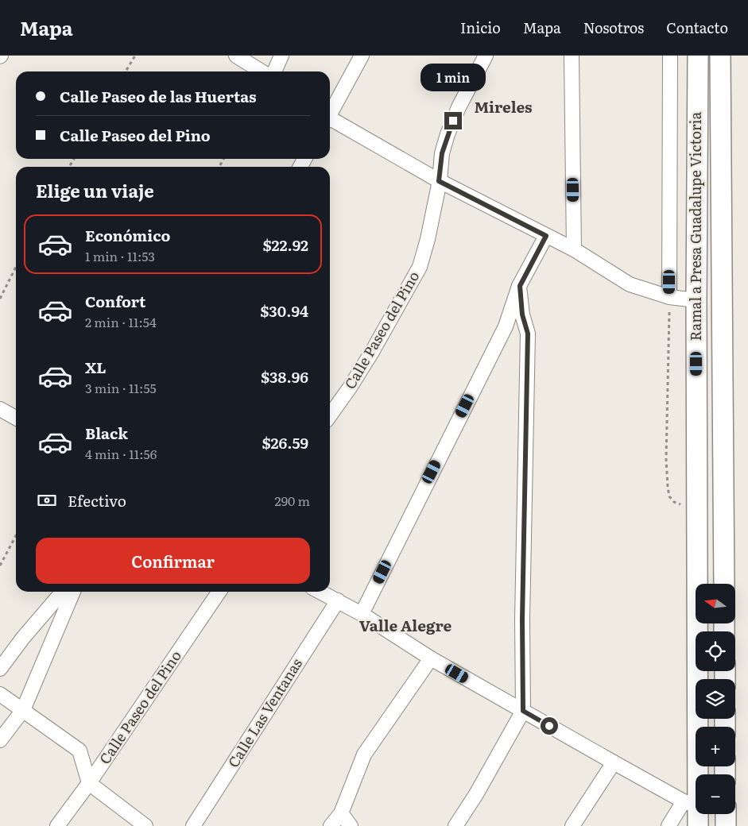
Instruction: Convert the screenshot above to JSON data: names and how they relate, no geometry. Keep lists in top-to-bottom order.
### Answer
{
  "streets": {
    "main road": ["Ramal a Presa Guadalupe Victoria"],
    "street": ["Calle Paseo del Pino", "Calle Las Ventanas"]
  },
  "districts": ["Mireles", "Valle Alegre"],
  "north": "left",
  "page": {
    "header": "Mapa",
    "nav": [
      "Inicio",
      "Mapa",
      "Nosotros",
      "Contacto"
    ],
    "bubble": "1 min",
    "banner": ["Calle Paseo de las Huertas", "Calle Paseo del Pino"],
    "heading": "Elige un viaje",
    "list": [
      {
        "name": "Económico",
        "note": "1 min · 11:53",
        "value": "$22.92"
      },
      {
        "name": "Confort",
        "note": "2 min · 11:54",
        "value": "$30.94"
      },
      {
        "name": "XL",
        "note": "3 min · 11:55",
        "value": "$38.96"
      },
      {
        "name": "Black",
        "note": "4 min · 11:56",
        "value": "$26.59"
      }
    ],
    "pay": ["Efectivo", "290 m"],
    "buttons": "Confirmar",
    "map_buttons": ["+", "−"]
  }
}
